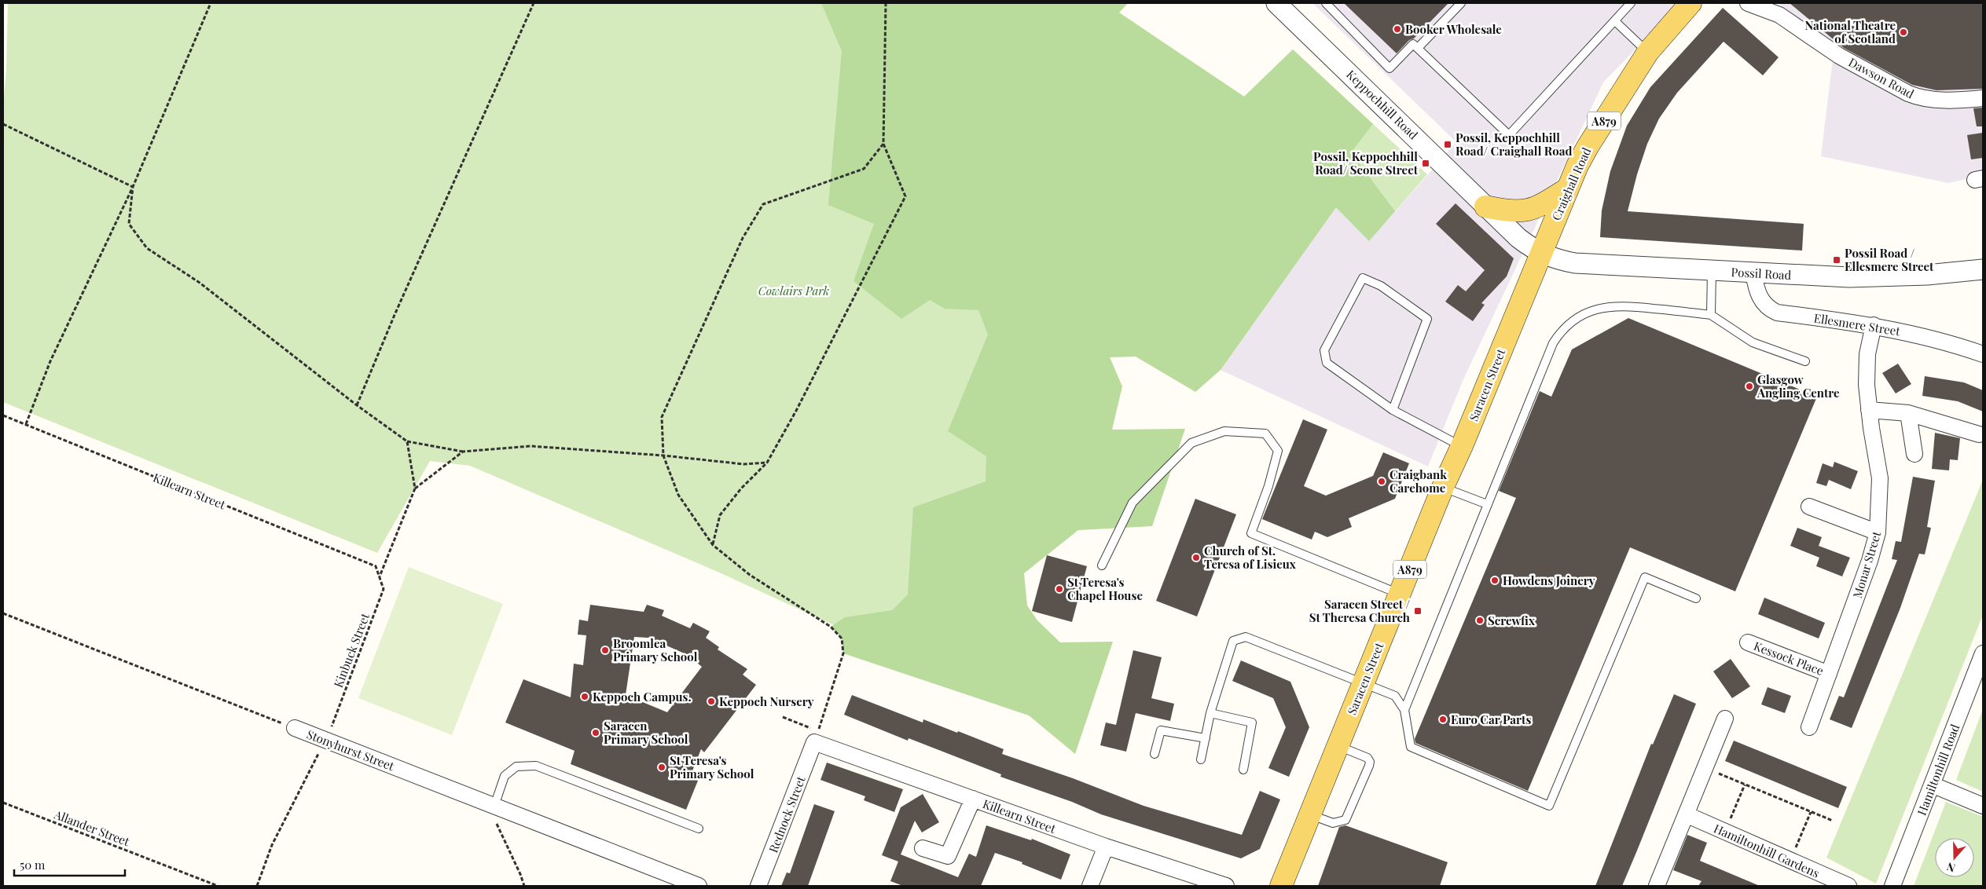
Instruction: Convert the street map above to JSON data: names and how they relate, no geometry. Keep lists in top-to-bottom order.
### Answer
{
  "streets": {
    "main road": ["A879", "Craighall Road", "Saracen Street"],
    "street": [
      "Dawson Road",
      "Keppochhill Road",
      "Possil Road",
      "Ellesmere Street",
      "Killearn Street",
      "Monar Street",
      "Kessock Place",
      "Stonyhurst Street",
      "Hamiltonhill Road",
      "Rednock Street",
      "Hamiltonhill Gardens"
    ],
    "path": ["Kinbuck Street", "Allander Street"]
  },
  "crossings": [
    ["Keppochhill Road", "Craighall Road"],
    ["Keppochhill Road", "Possil Road"],
    ["Keppochhill Road", "Saracen Street"],
    ["Craighall Road", "Possil Road"],
    ["Craighall Road", "Saracen Street"],
    ["Possil Road", "Ellesmere Street"],
    ["Possil Road", "Saracen Street"],
    ["Ellesmere Street", "Monar Street"],
    ["Killearn Street", "Kinbuck Street"],
    ["Killearn Street", "Rednock Street"],
    ["Monar Street", "Kessock Place"],
    ["Kinbuck Street", "Stonyhurst Street"]
  ],
  "parks": ["Cowlairs Park"],
  "places": {
    "other": [
      "Booker Wholesale",
      "National Theatre of Scotland",
      "Glasgow Angling Centre",
      "Craigbank Carehome",
      "Church of St. Teresa of Lisieux",
      "Howdens Joinery",
      "St Teresa's Chapel House",
      "Screwfix",
      "Broomlea Primary School",
      "Keppoch Campus.",
      "Keppoch Nursery",
      "Euro Car Parts",
      "Saracen Primary School",
      "St Teresa's Primary School"
    ],
    "transit": [
      "Possil, Keppochhill Road/ Craighall Road",
      "Possil, Keppochhill Road/ Scone Street",
      "Possil Road / Ellesmere Street",
      "Saracen Street / St Theresa Church"
    ]
  },
  "scale_bar": "50 m",
  "north": "bottom"
}
